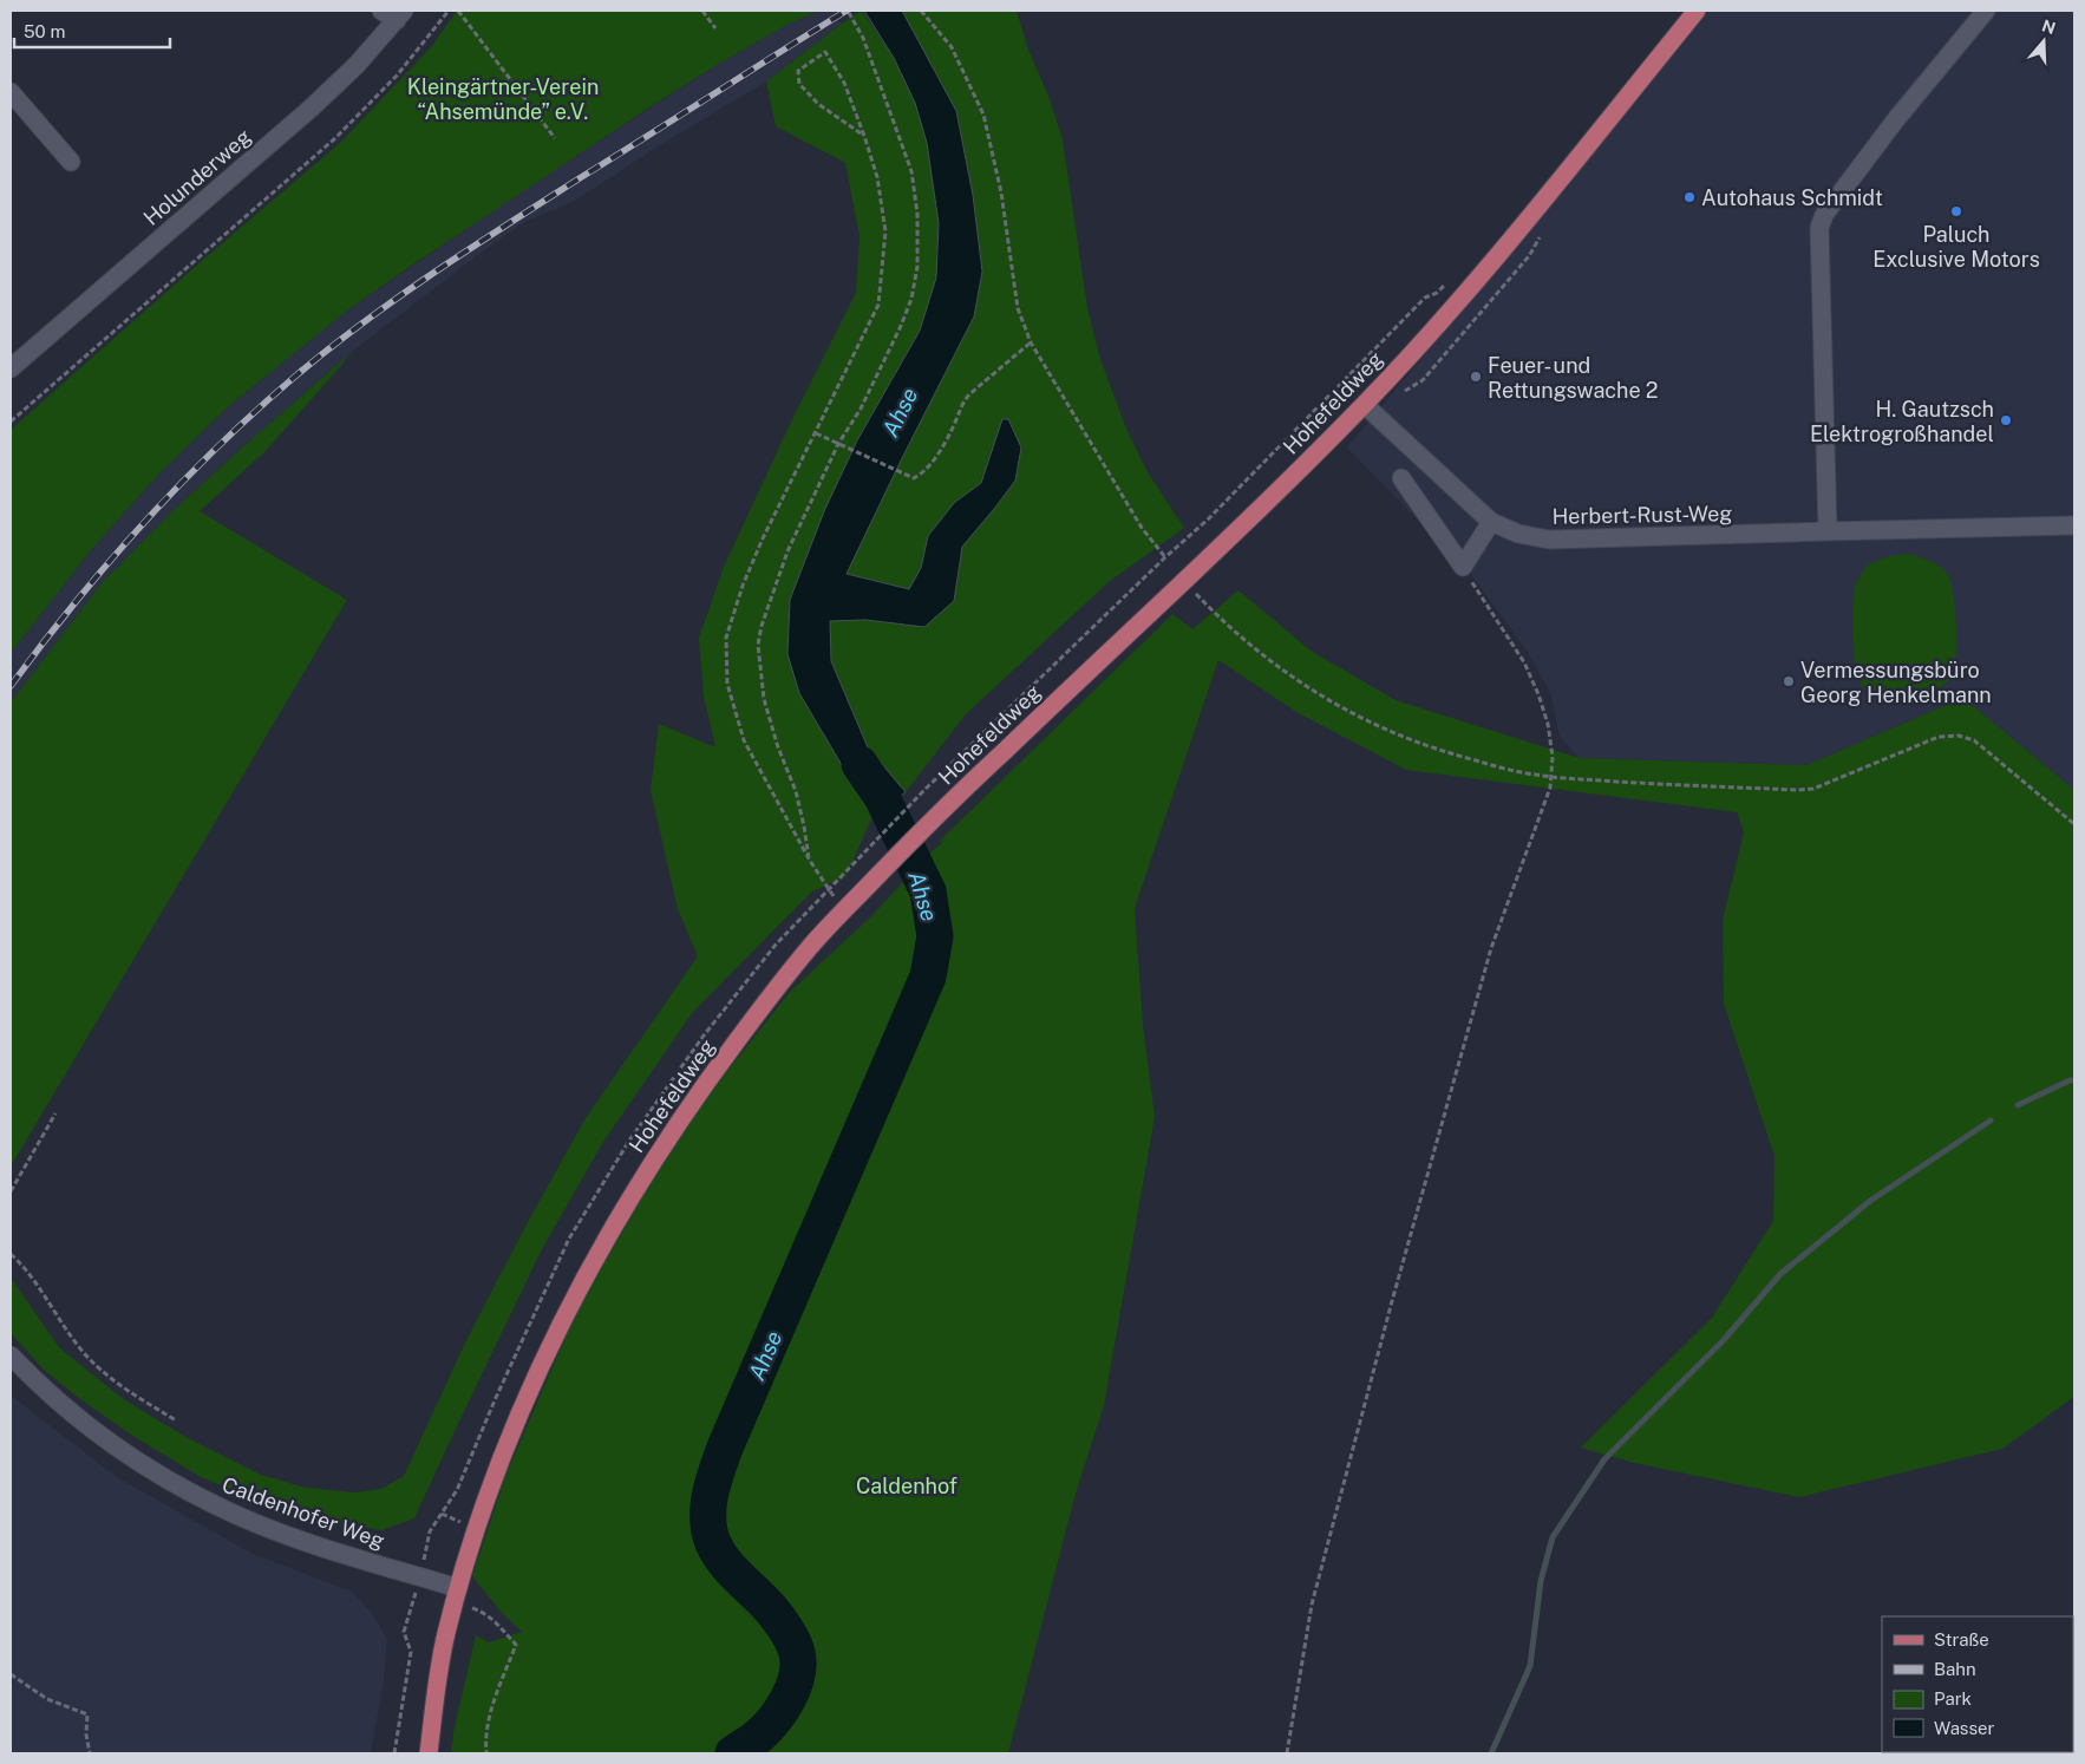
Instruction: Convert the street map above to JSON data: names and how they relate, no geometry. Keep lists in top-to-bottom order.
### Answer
{
  "streets": {
    "main road": ["Hohefeldweg"],
    "street": ["Holunderweg", "Herbert-Rust-Weg", "Caldenhofer Weg"]
  },
  "crossings": [
    ["Hohefeldweg", "Herbert-Rust-Weg"],
    ["Hohefeldweg", "Caldenhofer Weg"]
  ],
  "water": ["Ahse"],
  "parks": ["Kleingärtner-Verein “Ahsemünde” e.V.", "Caldenhof"],
  "places": [
    "Autohaus Schmidt",
    "Paluch Exclusive Motors",
    "Feuer- und Rettungswache 2",
    "H. Gautzsch Elektrogroßhandel",
    "Vermessungsbüro Georg Henkelmann"
  ],
  "legend": [
    "Straße",
    "Bahn",
    "Park",
    "Wasser"
  ],
  "scale_bar": "50 m",
  "north": "top"
}
